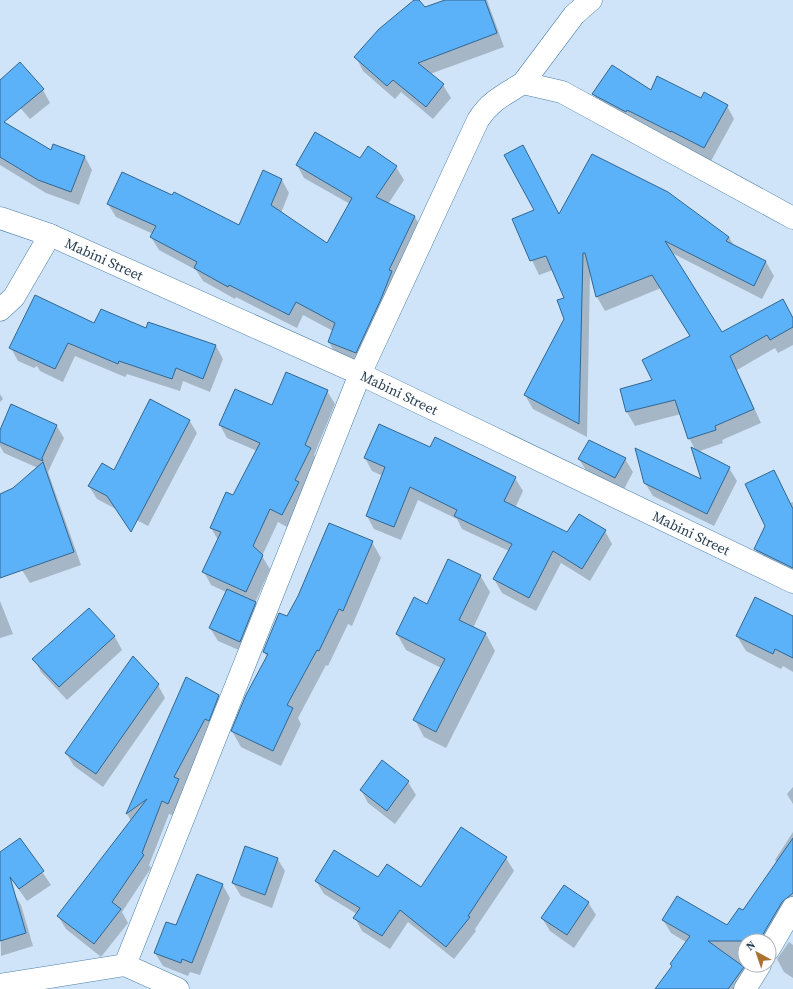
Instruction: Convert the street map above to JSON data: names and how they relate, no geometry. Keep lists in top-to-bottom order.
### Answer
{
  "streets": {
    "street": ["Mabini Street"]
  },
  "north": "top left"
}
